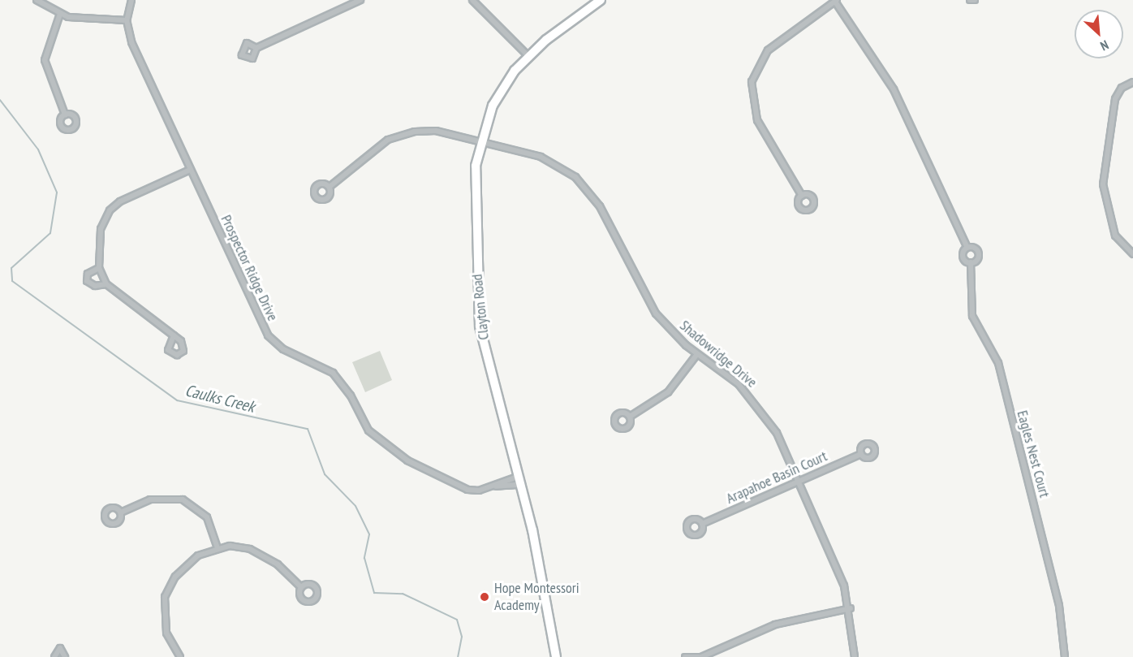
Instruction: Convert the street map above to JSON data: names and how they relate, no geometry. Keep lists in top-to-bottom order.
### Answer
{
  "streets": {
    "main road": ["Clayton Road"],
    "street": [
      "Prospector Ridge Drive",
      "Shadowridge Drive",
      "Eagles Nest Court",
      "Arapahoe Basin Court"
    ]
  },
  "crossings": [
    ["Prospector Ridge Drive", "Clayton Road"],
    ["Clayton Road", "Shadowridge Drive"],
    ["Shadowridge Drive", "Arapahoe Basin Court"]
  ],
  "water": ["Caulks Creek"],
  "places": ["Hope Montessori Academy"],
  "north": "bottom right"
}
